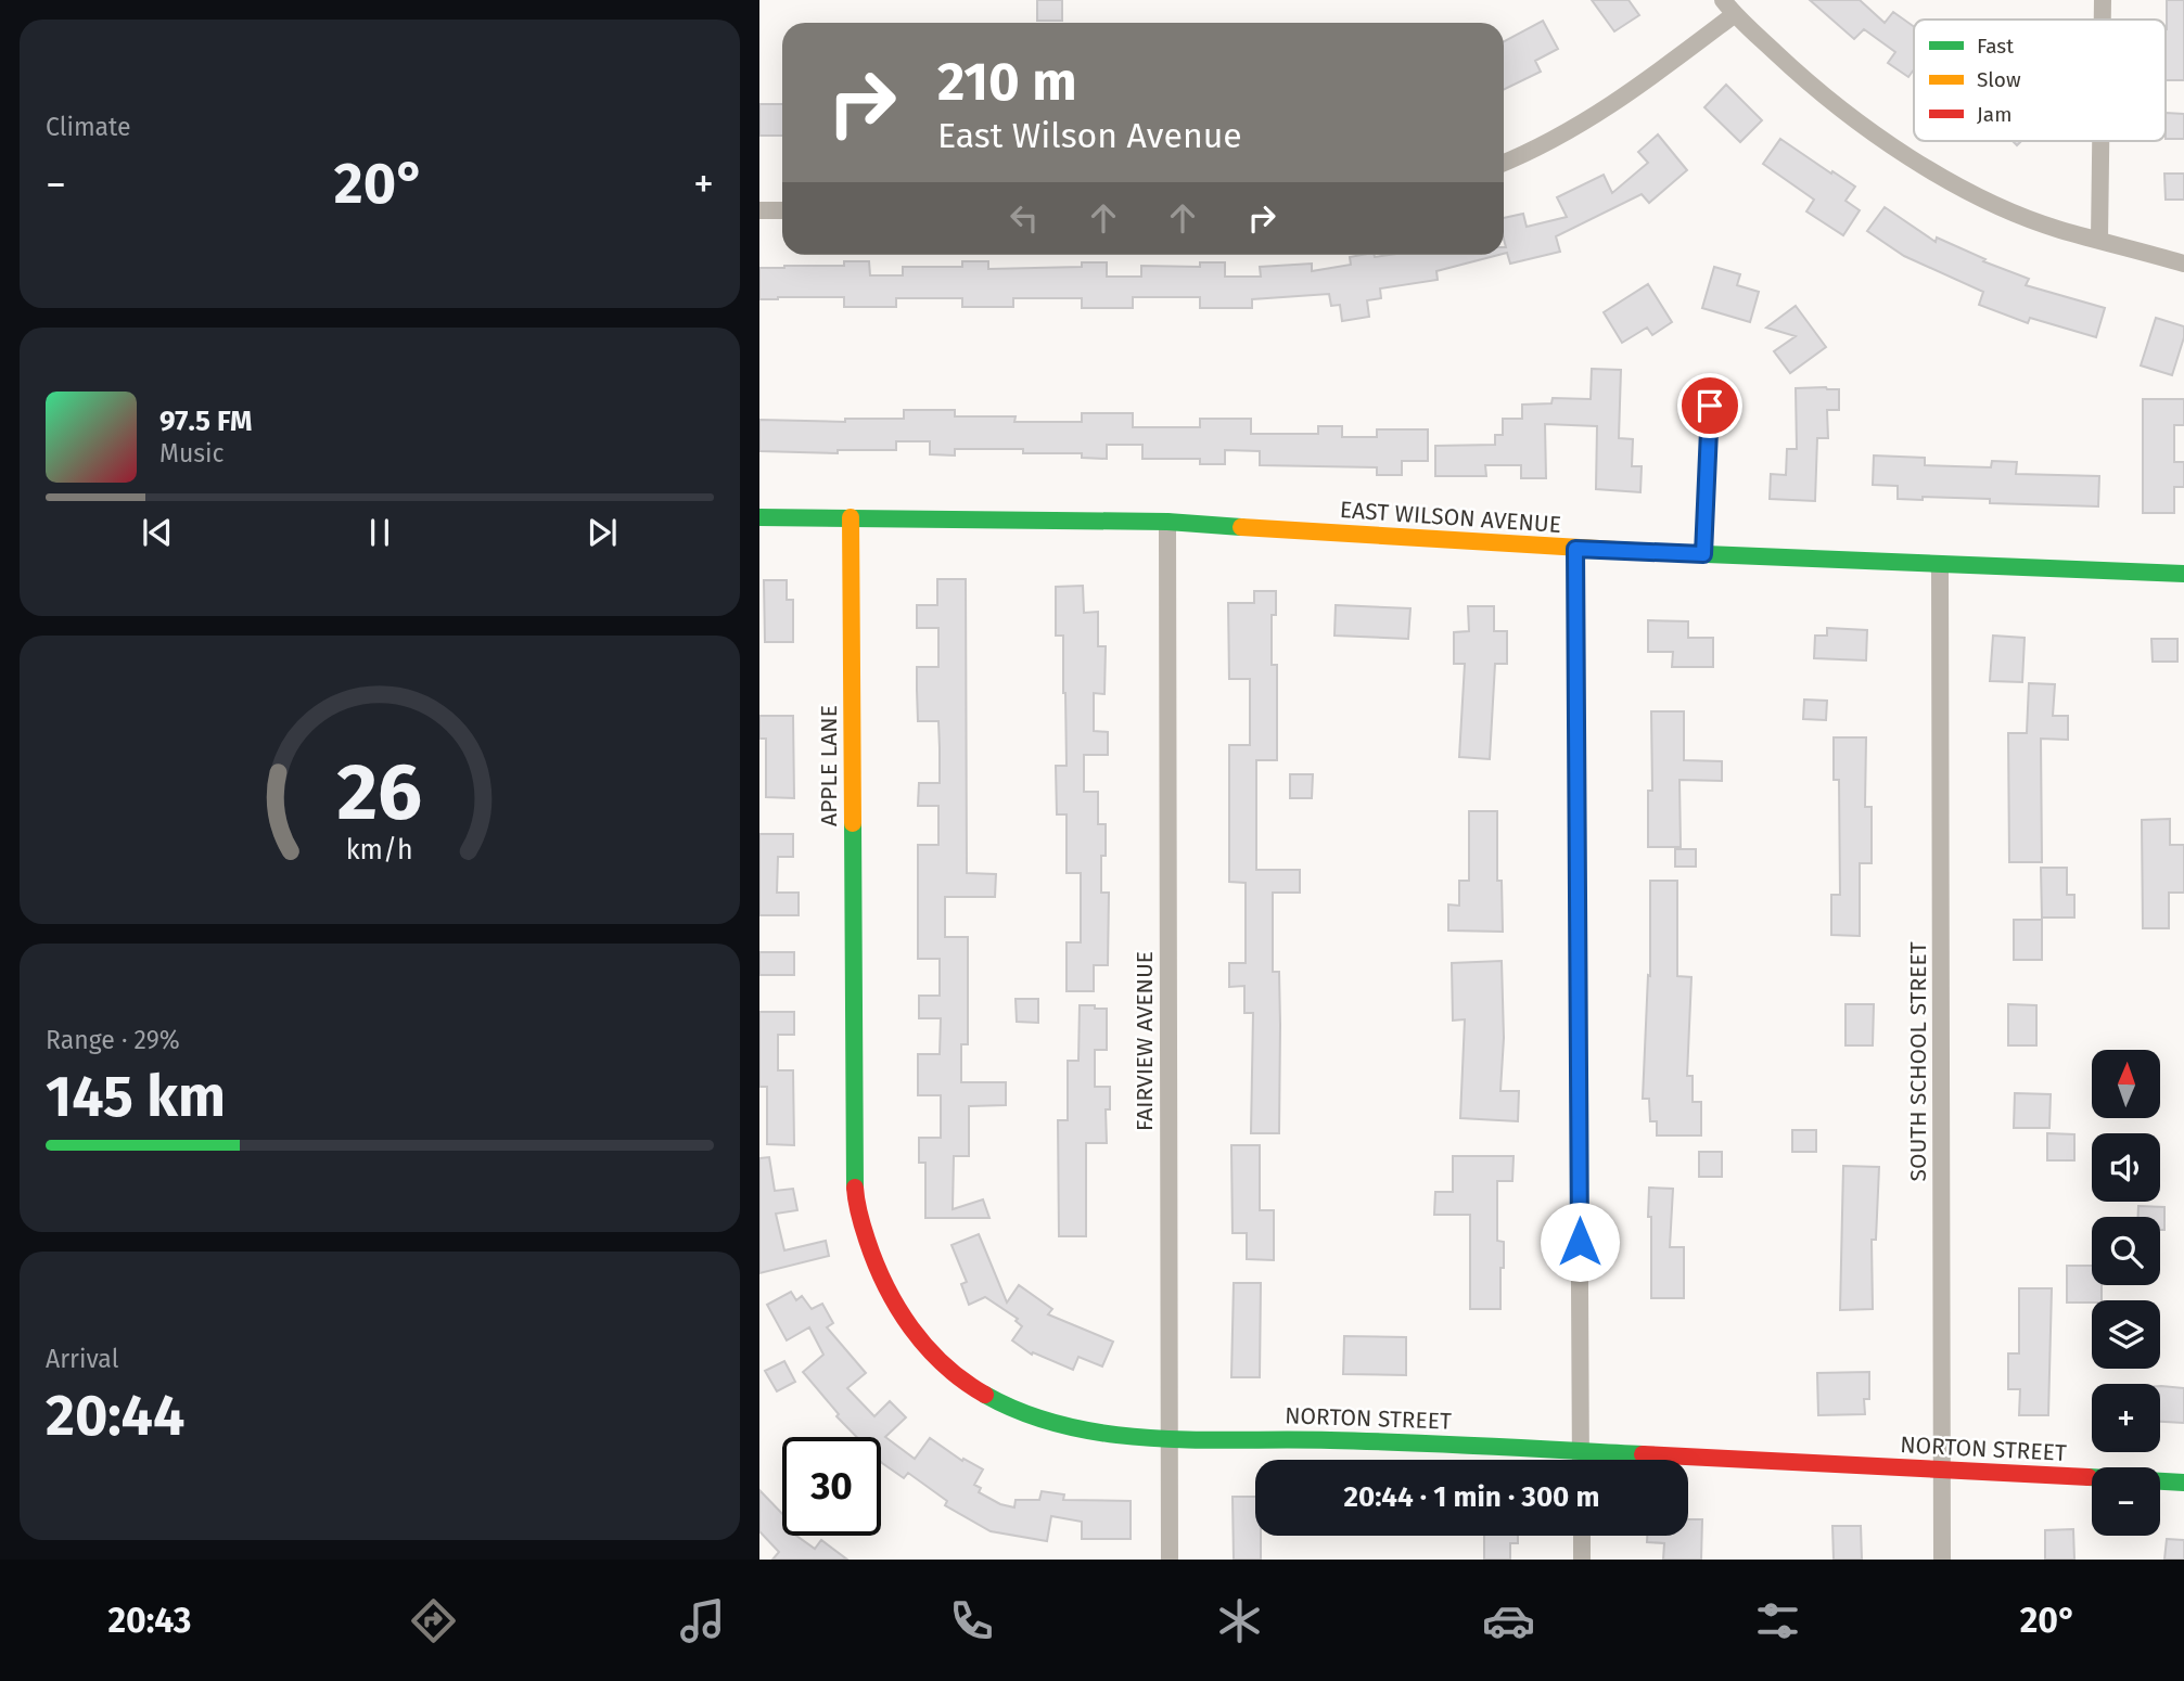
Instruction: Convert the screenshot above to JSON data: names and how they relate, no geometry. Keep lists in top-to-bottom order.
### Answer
{
  "streets": {
    "street": [
      "EAST WILSON AVENUE",
      "APPLE LANE",
      "FAIRVIEW AVENUE",
      "SOUTH SCHOOL STREET",
      "NORTON STREET"
    ]
  },
  "crossings": [
    ["EAST WILSON AVENUE", "APPLE LANE"],
    ["EAST WILSON AVENUE", "FAIRVIEW AVENUE"],
    ["EAST WILSON AVENUE", "SOUTH SCHOOL STREET"],
    ["APPLE LANE", "NORTON STREET"],
    ["FAIRVIEW AVENUE", "NORTON STREET"],
    ["SOUTH SCHOOL STREET", "NORTON STREET"]
  ],
  "legend": ["Fast", "Slow", "Jam"],
  "north": "top",
  "page": {
    "tile": [
      "Climate",
      ["Range · 29%", "145 km"],
      ["Arrival", "20:44"]
    ],
    "turn": ["210 m", "East Wilson Avenue"],
    "heat": ["−", "20°", "+"],
    "song": ["97.5 FM", "Music"],
    "map_buttons": ["+", "−"],
    "limit": "30",
    "trip": "20:44 · 1 min · 300 m",
    "tabs": ["20:43", "20°"],
    "gauge": ["26", "km/h"]
  }
}
